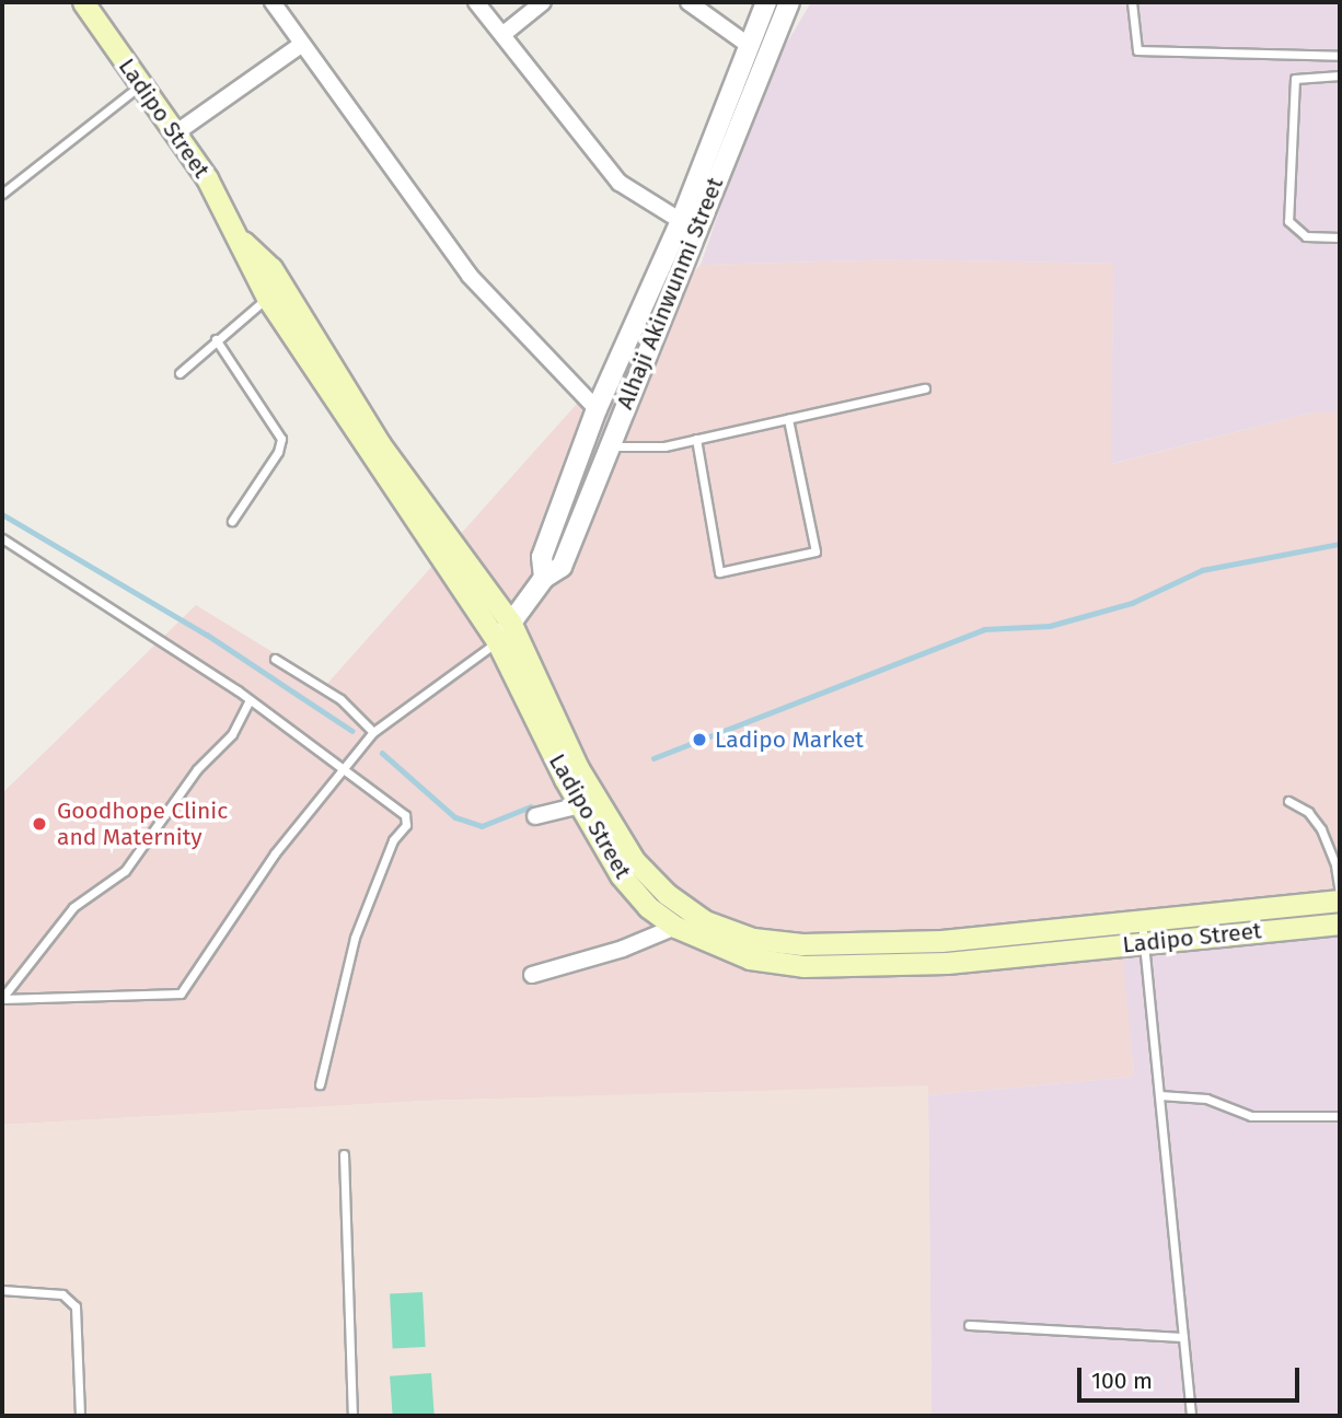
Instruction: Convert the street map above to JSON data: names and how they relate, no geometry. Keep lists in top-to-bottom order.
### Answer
{
  "streets": {
    "main road": ["Ladipo Street"],
    "street": ["Alhaji Akinwunmi Street"]
  },
  "crossings": [
    ["Ladipo Street", "Alhaji Akinwunmi Street"]
  ],
  "places": ["Ladipo Market", "Goodhope Clinic and Maternity"],
  "scale_bar": "100 m"
}
